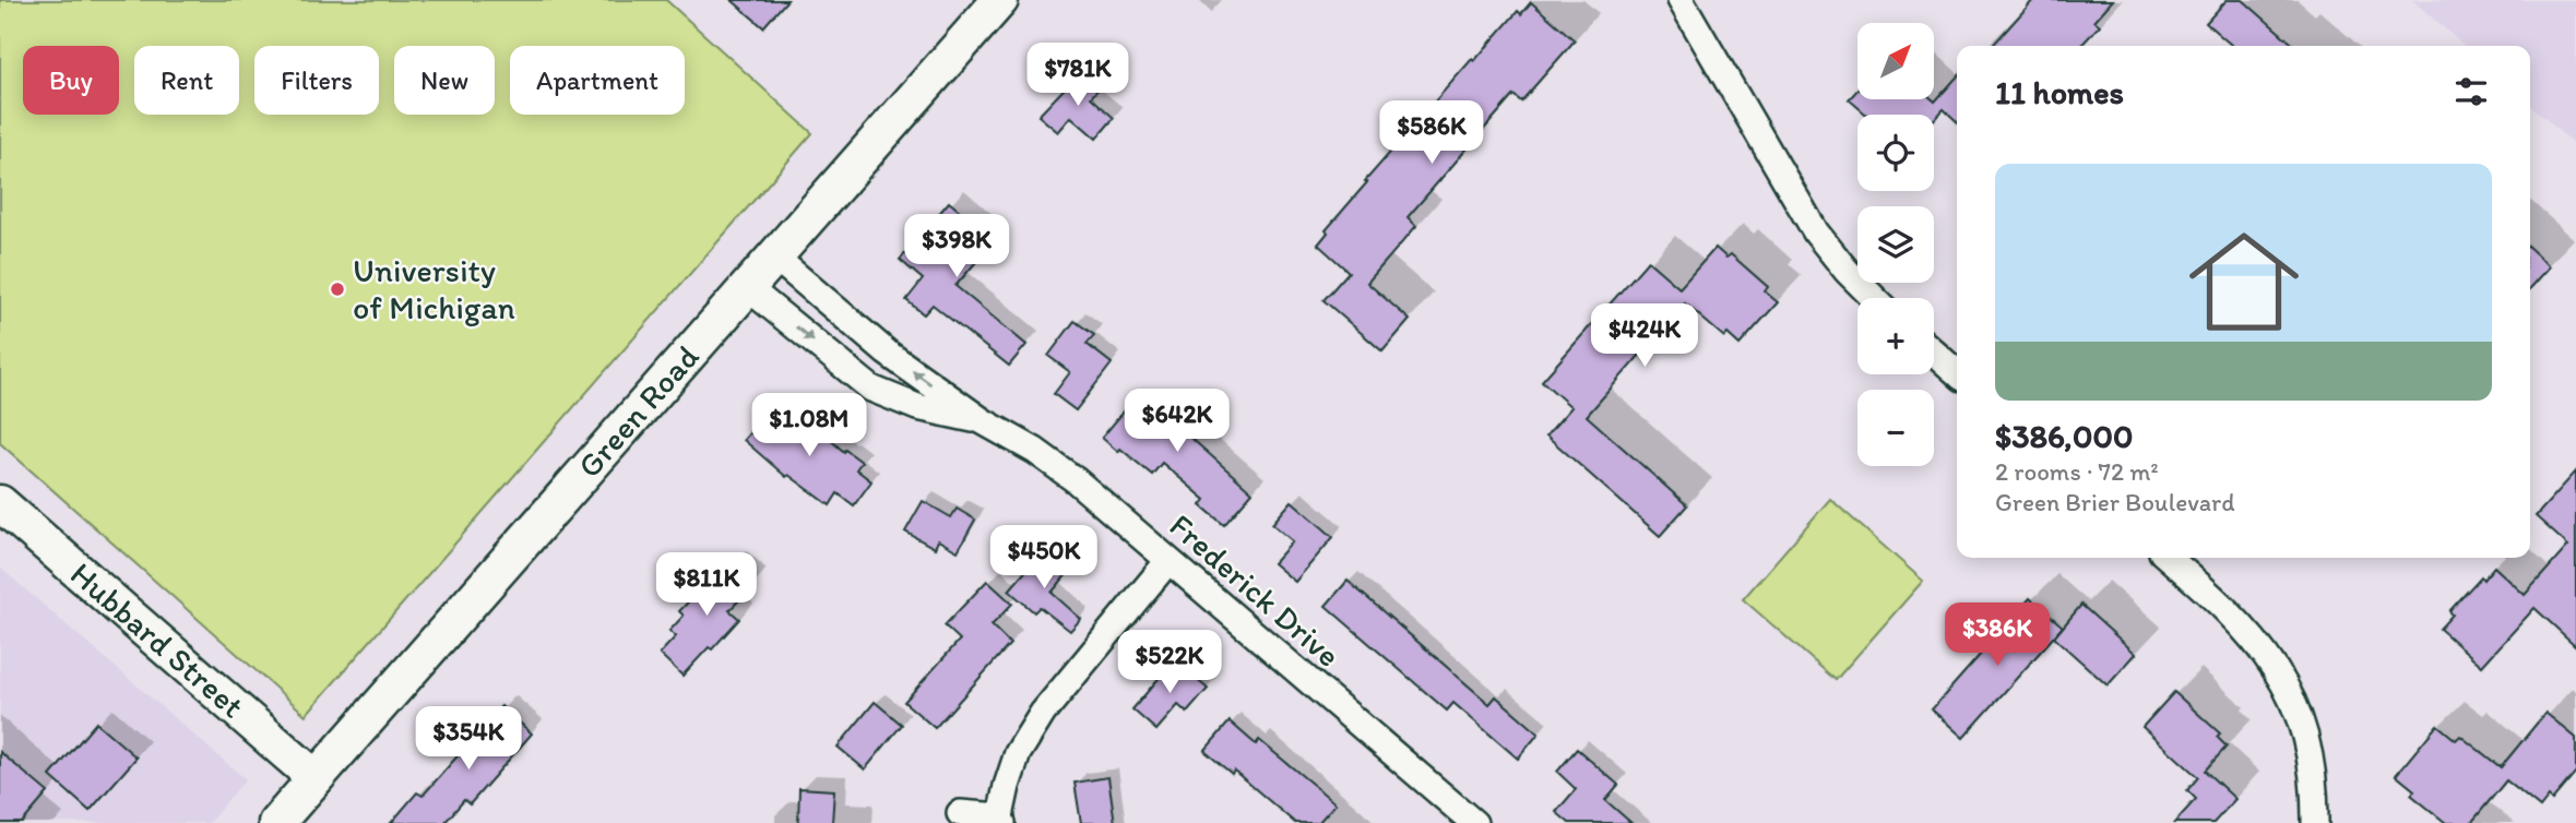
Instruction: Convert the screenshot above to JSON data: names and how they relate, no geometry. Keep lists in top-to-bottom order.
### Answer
{
  "streets": {
    "street": ["Green Road", "Frederick Drive", "Hubbard Street"]
  },
  "crossings": [
    ["Green Road", "Frederick Drive"],
    ["Green Road", "Hubbard Street"]
  ],
  "places": ["University of Michigan"],
  "north": "top right",
  "page": {
    "map_buttons": ["+", "−"],
    "price": [
      "$781K",
      "$586K",
      "$398K",
      "$424K",
      "$642K",
      "$1.08M",
      "$450K",
      "$811K",
      "$386K",
      "$522K",
      "$354K"
    ],
    "chip": [
      "Buy",
      "Rent",
      "Filters",
      "New",
      "Apartment"
    ],
    "heading": "11 homes",
    "list": [
      {
        "name": "$386,000",
        "note": "2 rooms · 72 m² · Green Brier Boulevard"
      }
    ]
  }
}
